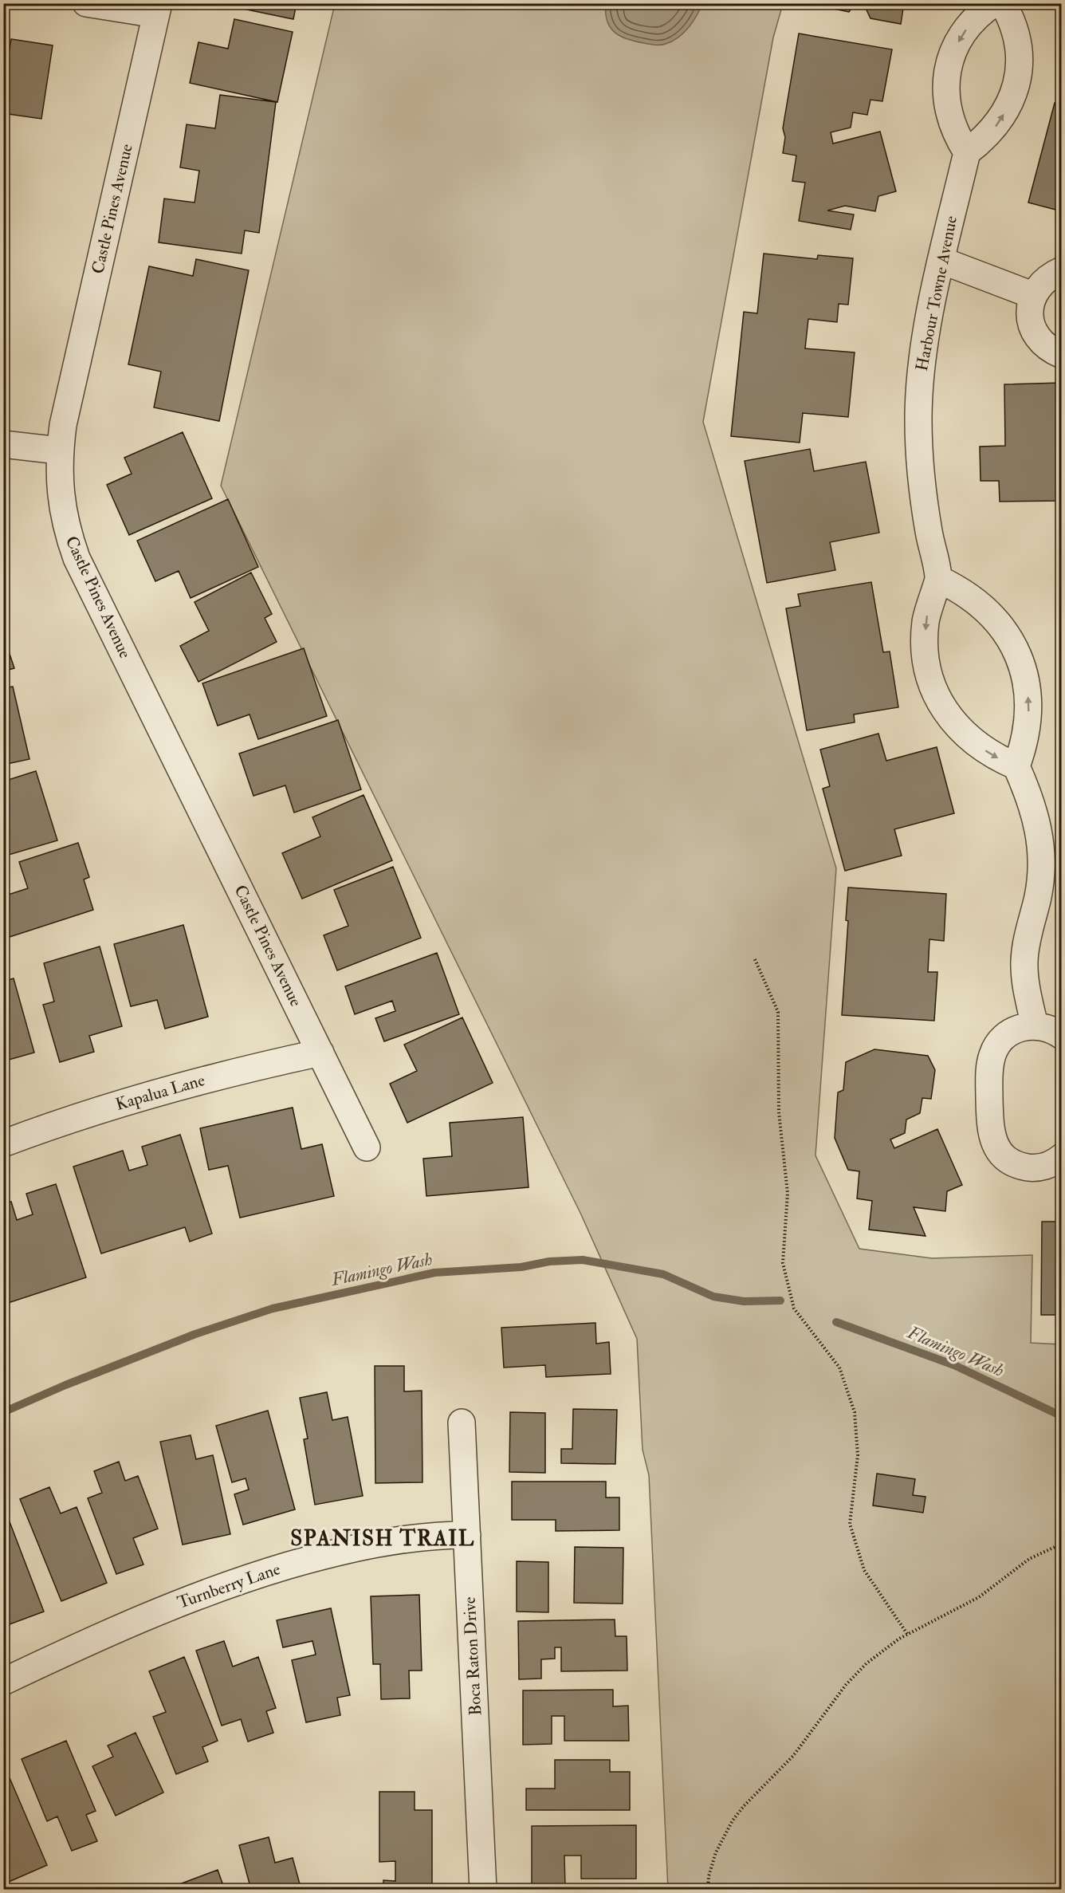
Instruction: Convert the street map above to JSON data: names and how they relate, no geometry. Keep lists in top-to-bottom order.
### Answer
{
  "streets": {
    "street": [
      "Castle Pines Avenue",
      "Harbour Towne Avenue",
      "Kapalua Lane",
      "Turnberry Lane",
      "Boca Raton Drive"
    ]
  },
  "crossings": [
    ["Castle Pines Avenue", "Kapalua Lane"],
    ["Turnberry Lane", "Boca Raton Drive"]
  ],
  "districts": ["SPANISH TRAIL"],
  "water": ["Flamingo Wash"]
}
